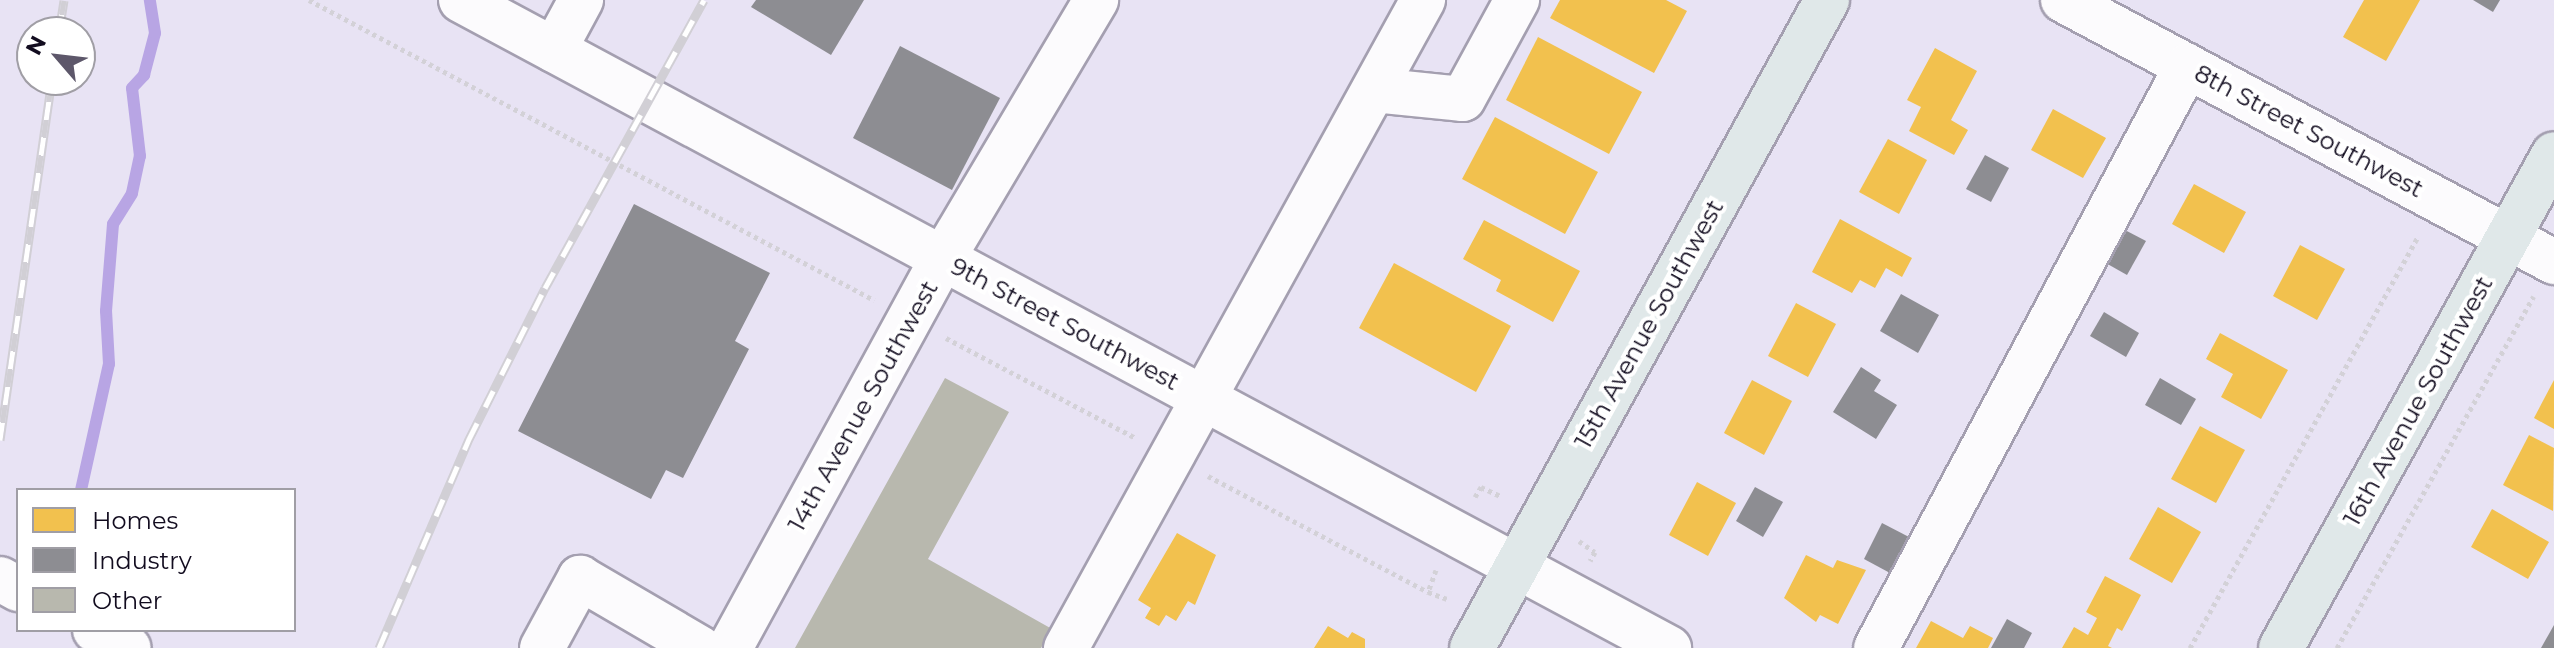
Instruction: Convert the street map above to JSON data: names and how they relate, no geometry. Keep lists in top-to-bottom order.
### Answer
{
  "streets": {
    "main road": ["15th Avenue Southwest", "16th Avenue Southwest"],
    "street": ["8th Street Southwest", "9th Street Southwest", "14th Avenue Southwest"]
  },
  "crossings": [
    ["8th Street Southwest", "16th Avenue Southwest"],
    ["9th Street Southwest", "15th Avenue Southwest"],
    ["9th Street Southwest", "14th Avenue Southwest"]
  ],
  "legend": ["Homes", "Industry", "Other"],
  "north": "top left"
}
